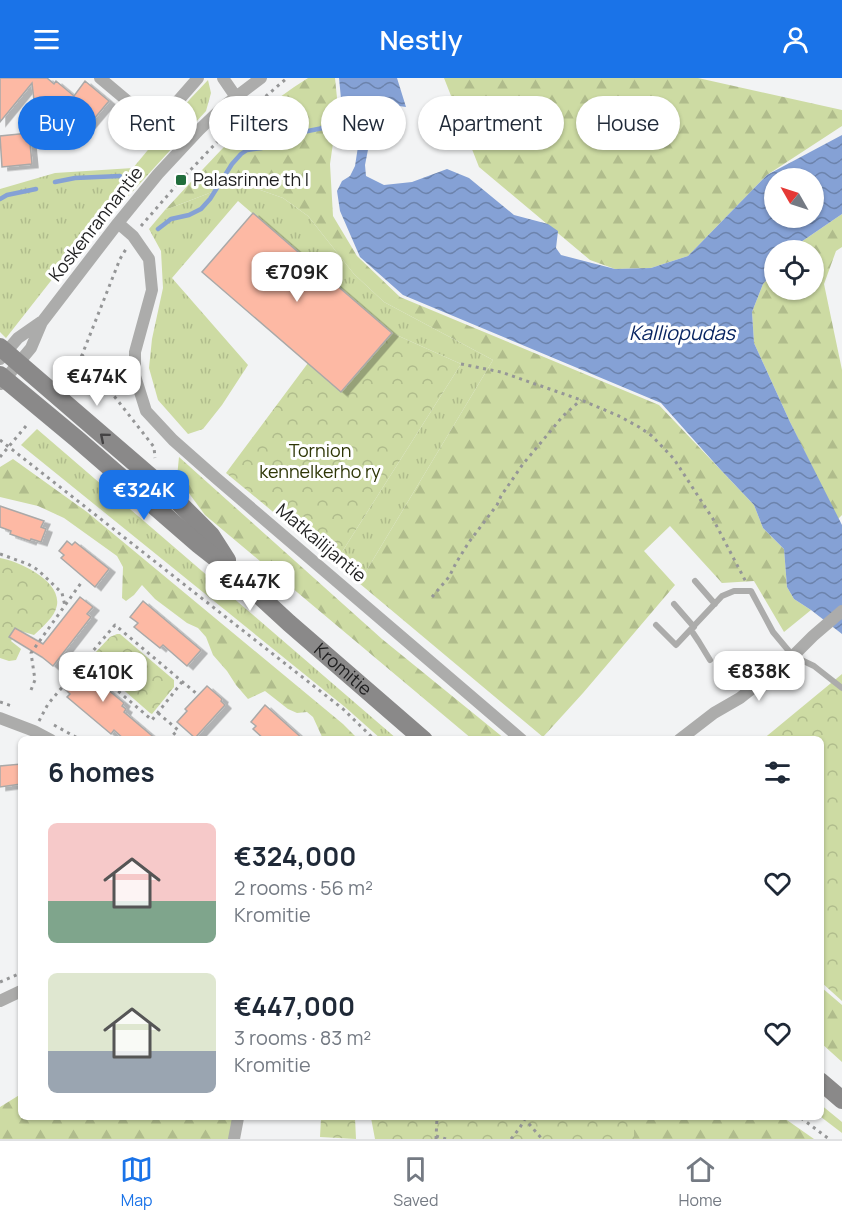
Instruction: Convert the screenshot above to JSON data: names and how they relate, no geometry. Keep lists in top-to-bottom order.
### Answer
{
  "streets": {
    "main road": ["Kromitie"],
    "street": ["Koskenrannantie", "Matkailijantie"]
  },
  "crossings": [
    ["Koskenrannantie", "Matkailijantie"],
    ["Koskenrannantie", "Kromitie"]
  ],
  "water": ["Kalliopudas"],
  "parks": ["Tornion kennelkerho ry"],
  "places": {
    "transit": ["Palasrinne th I"]
  },
  "north": "top left",
  "page": {
    "header": "Nestly",
    "chip": [
      "Buy",
      "Rent",
      "Filters",
      "New",
      "Apartment",
      "House"
    ],
    "price": [
      "€709K",
      "€474K",
      "€324K",
      "€447K",
      "€838K",
      "€410K"
    ],
    "heading": "6 homes",
    "list": [
      {
        "name": "€324,000",
        "note": "2 rooms · 56 m² · Kromitie"
      },
      {
        "name": "€447,000",
        "note": "3 rooms · 83 m² · Kromitie"
      }
    ],
    "tabs": ["Map", "Saved", "Home"]
  }
}
